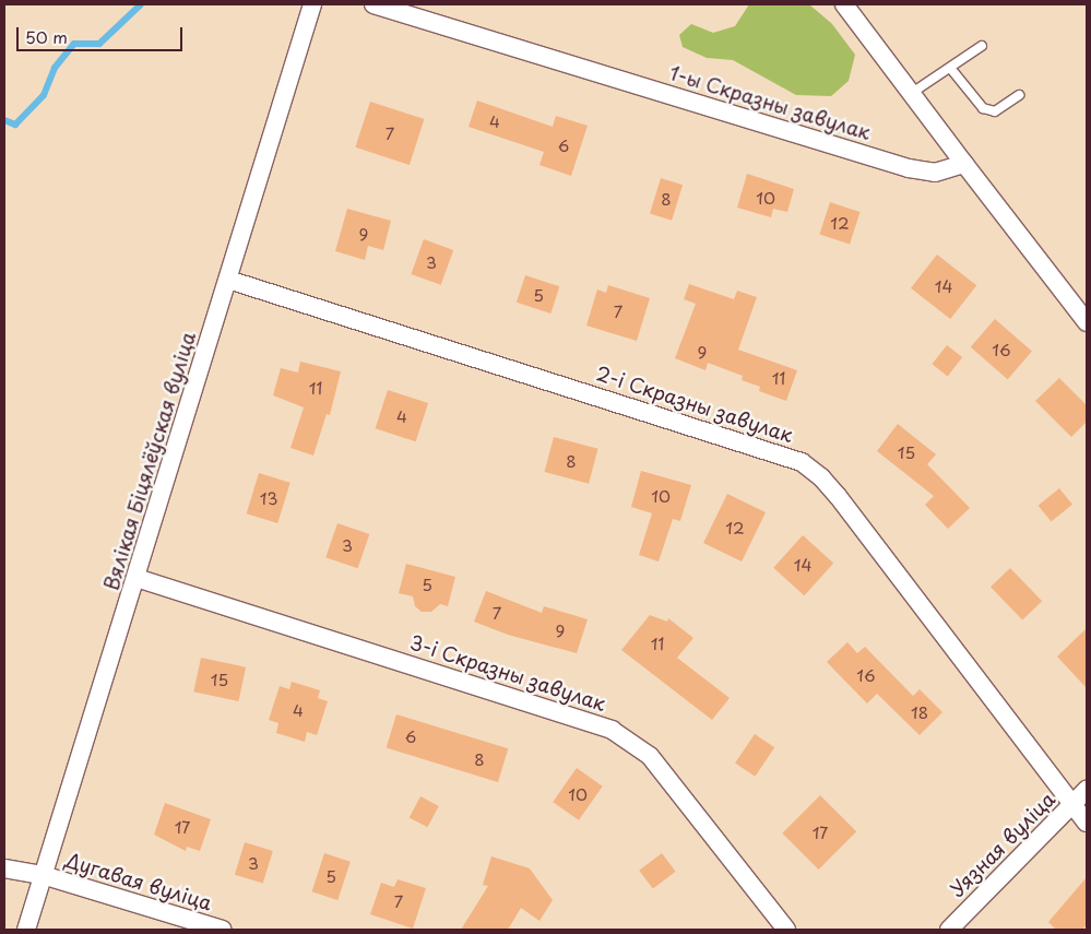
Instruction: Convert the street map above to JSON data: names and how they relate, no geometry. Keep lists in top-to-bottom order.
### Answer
{
  "streets": {
    "street": [
      "1-ы Скразны завулак",
      "2-і Скразны завулак",
      "Вялікая Біцялёўская вуліца",
      "3-і Скразны завулак",
      "Уязная вуліца",
      "Дугавая вуліца"
    ]
  },
  "crossings": [
    ["2-і Скразны завулак", "Вялікая Біцялёўская вуліца"],
    ["2-і Скразны завулак", "Уязная вуліца"],
    ["Вялікая Біцялёўская вуліца", "3-і Скразны завулак"],
    ["Вялікая Біцялёўская вуліца", "Дугавая вуліца"]
  ],
  "house_numbers": [
    "4",
    "7",
    "6",
    "10",
    "8",
    "12",
    "9",
    "3",
    "14",
    "5",
    "7",
    "16",
    "9",
    "11",
    "11",
    "4",
    "15",
    "8",
    "10",
    "13",
    "12",
    "3",
    "14",
    "5",
    "7",
    "9",
    "11",
    "16",
    "15",
    "4",
    "18",
    "6",
    "8",
    "10",
    "17",
    "17",
    "3",
    "5",
    "7"
  ],
  "scale_bar": "50 m"
}
